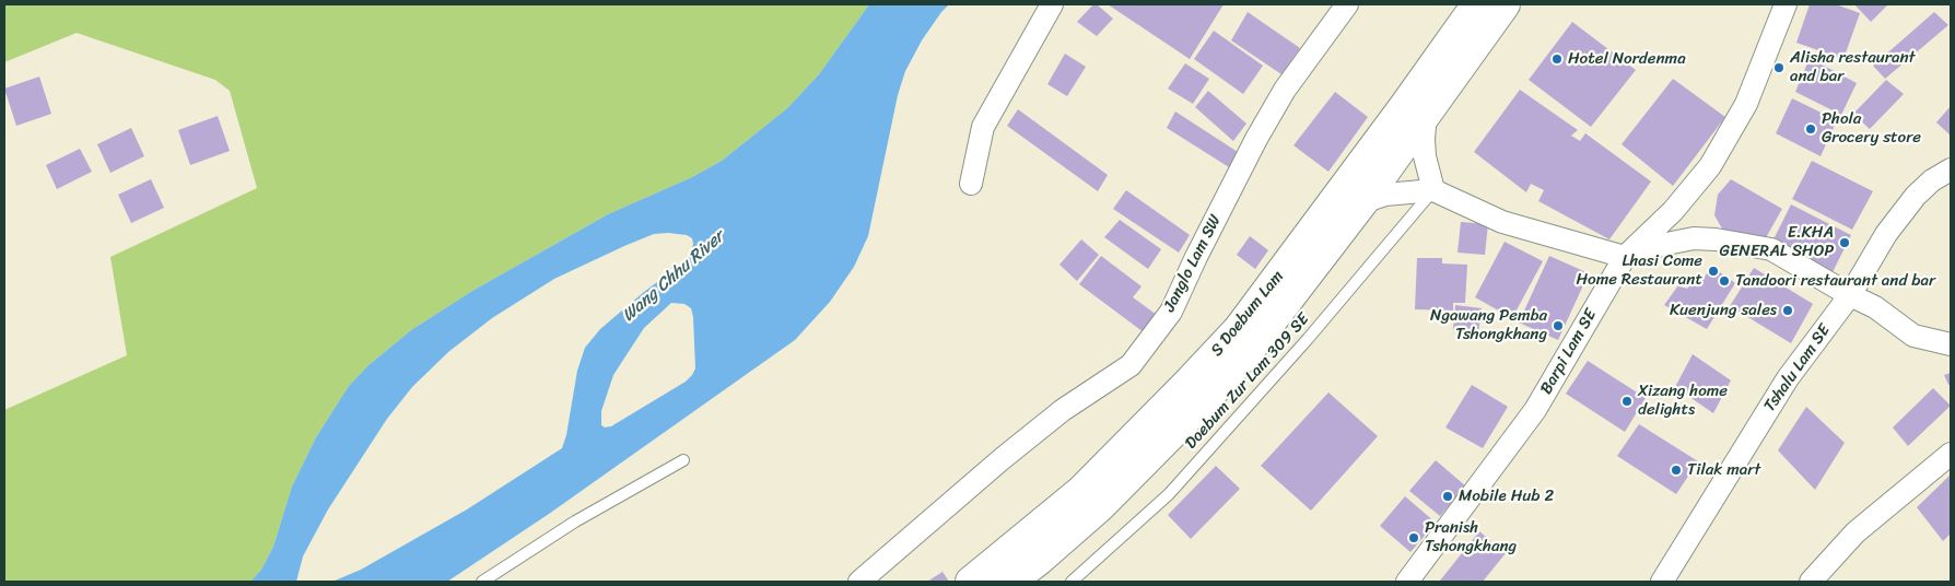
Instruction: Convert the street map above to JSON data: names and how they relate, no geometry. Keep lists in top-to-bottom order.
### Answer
{
  "streets": {
    "highway": ["S Doebum Lam"],
    "street": ["Janglo Lam SW", "Barpi Lam SE", "Tshalu Lam SE"],
    "lane": ["Doebum Zur Lam 309 SE"]
  },
  "water": ["Wang Chhu River"],
  "places": [
    "Hotel Nordenma",
    "Alisha restaurant and bar",
    "Phola Grocery store",
    "E.KHA GENERAL SHOP",
    "Lhasi Come Home Restaurant",
    "Tandoori restaurant and bar",
    "Kuenjung sales",
    "Ngawang Pemba Tshongkhang",
    "Xizang home delights",
    "Tilak mart",
    "Mobile Hub 2",
    "Pranish Tshongkhang"
  ]
}
